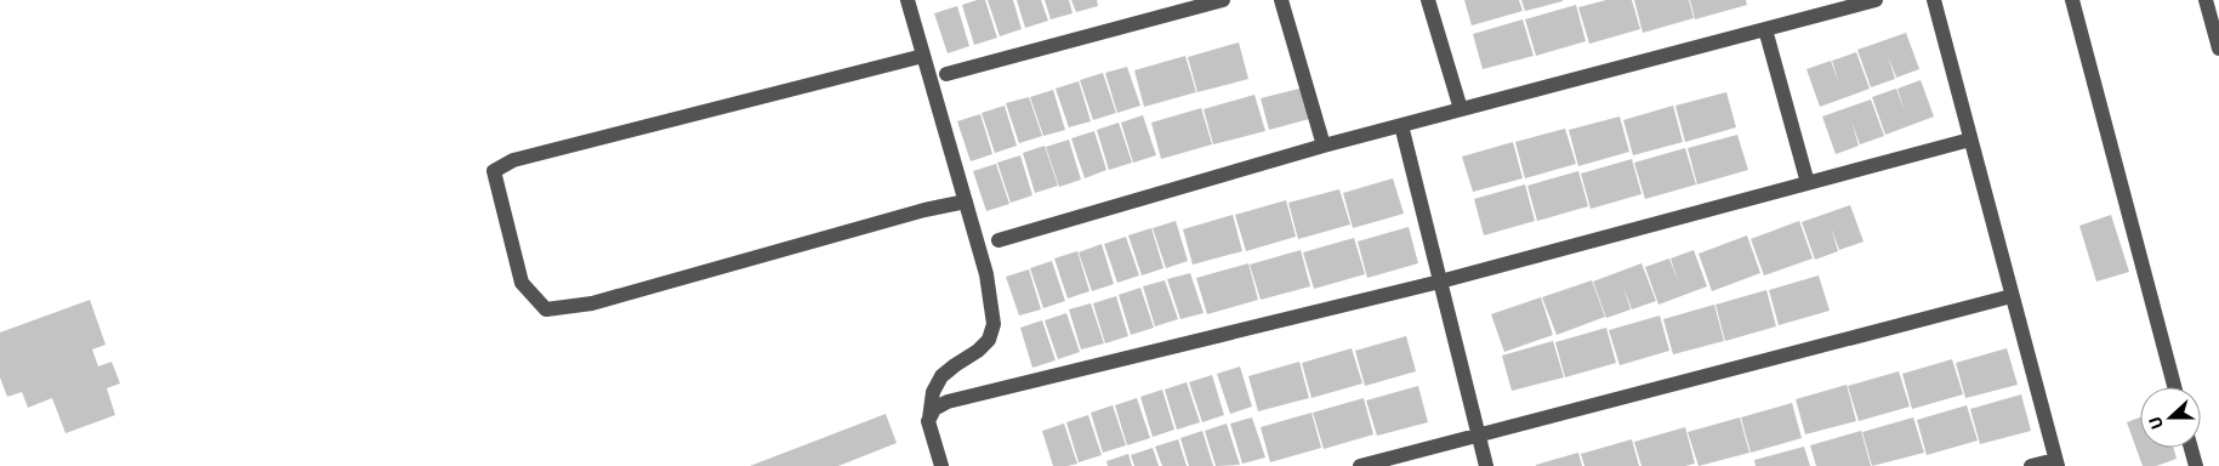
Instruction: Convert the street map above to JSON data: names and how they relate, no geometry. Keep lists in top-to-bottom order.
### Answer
{
  "north": "left"
}
